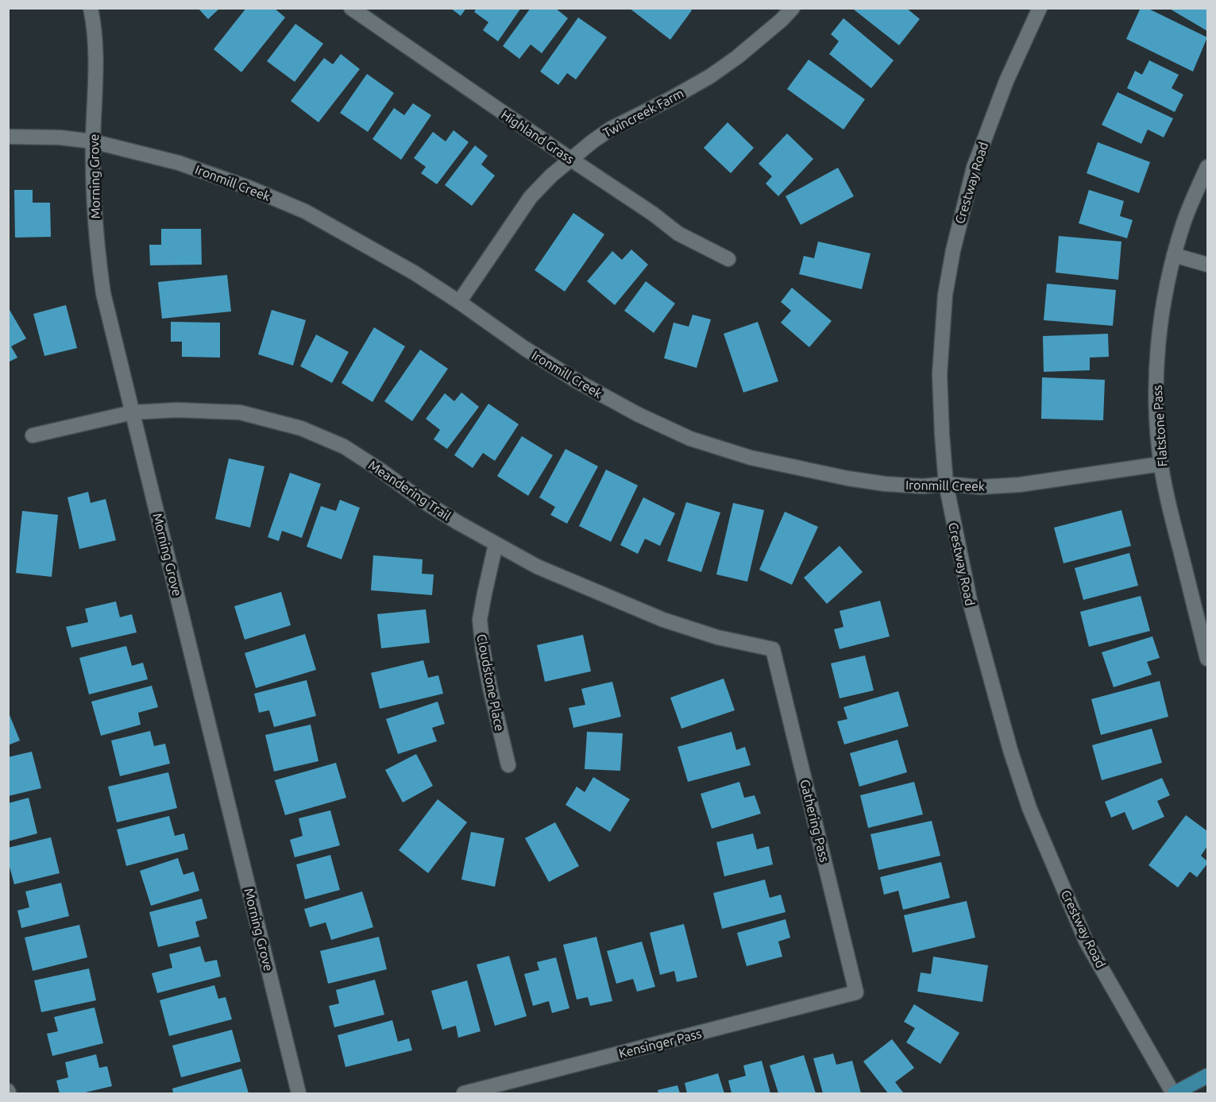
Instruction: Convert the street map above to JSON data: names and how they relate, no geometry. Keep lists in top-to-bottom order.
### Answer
{
  "streets": {
    "street": [
      "Twincreek Farm",
      "Highland Grass",
      "Morning Grove",
      "Ironmill Creek",
      "Crestway Road",
      "Flatstone Pass",
      "Meandering Trail",
      "Cloudstone Place",
      "Gathering Pass",
      "Kensinger Pass"
    ]
  },
  "crossings": [
    ["Twincreek Farm", "Highland Grass"],
    ["Twincreek Farm", "Ironmill Creek"],
    ["Morning Grove", "Ironmill Creek"],
    ["Morning Grove", "Meandering Trail"],
    ["Ironmill Creek", "Crestway Road"],
    ["Ironmill Creek", "Flatstone Pass"],
    ["Meandering Trail", "Cloudstone Place"],
    ["Meandering Trail", "Gathering Pass"],
    ["Gathering Pass", "Kensinger Pass"]
  ]
}
